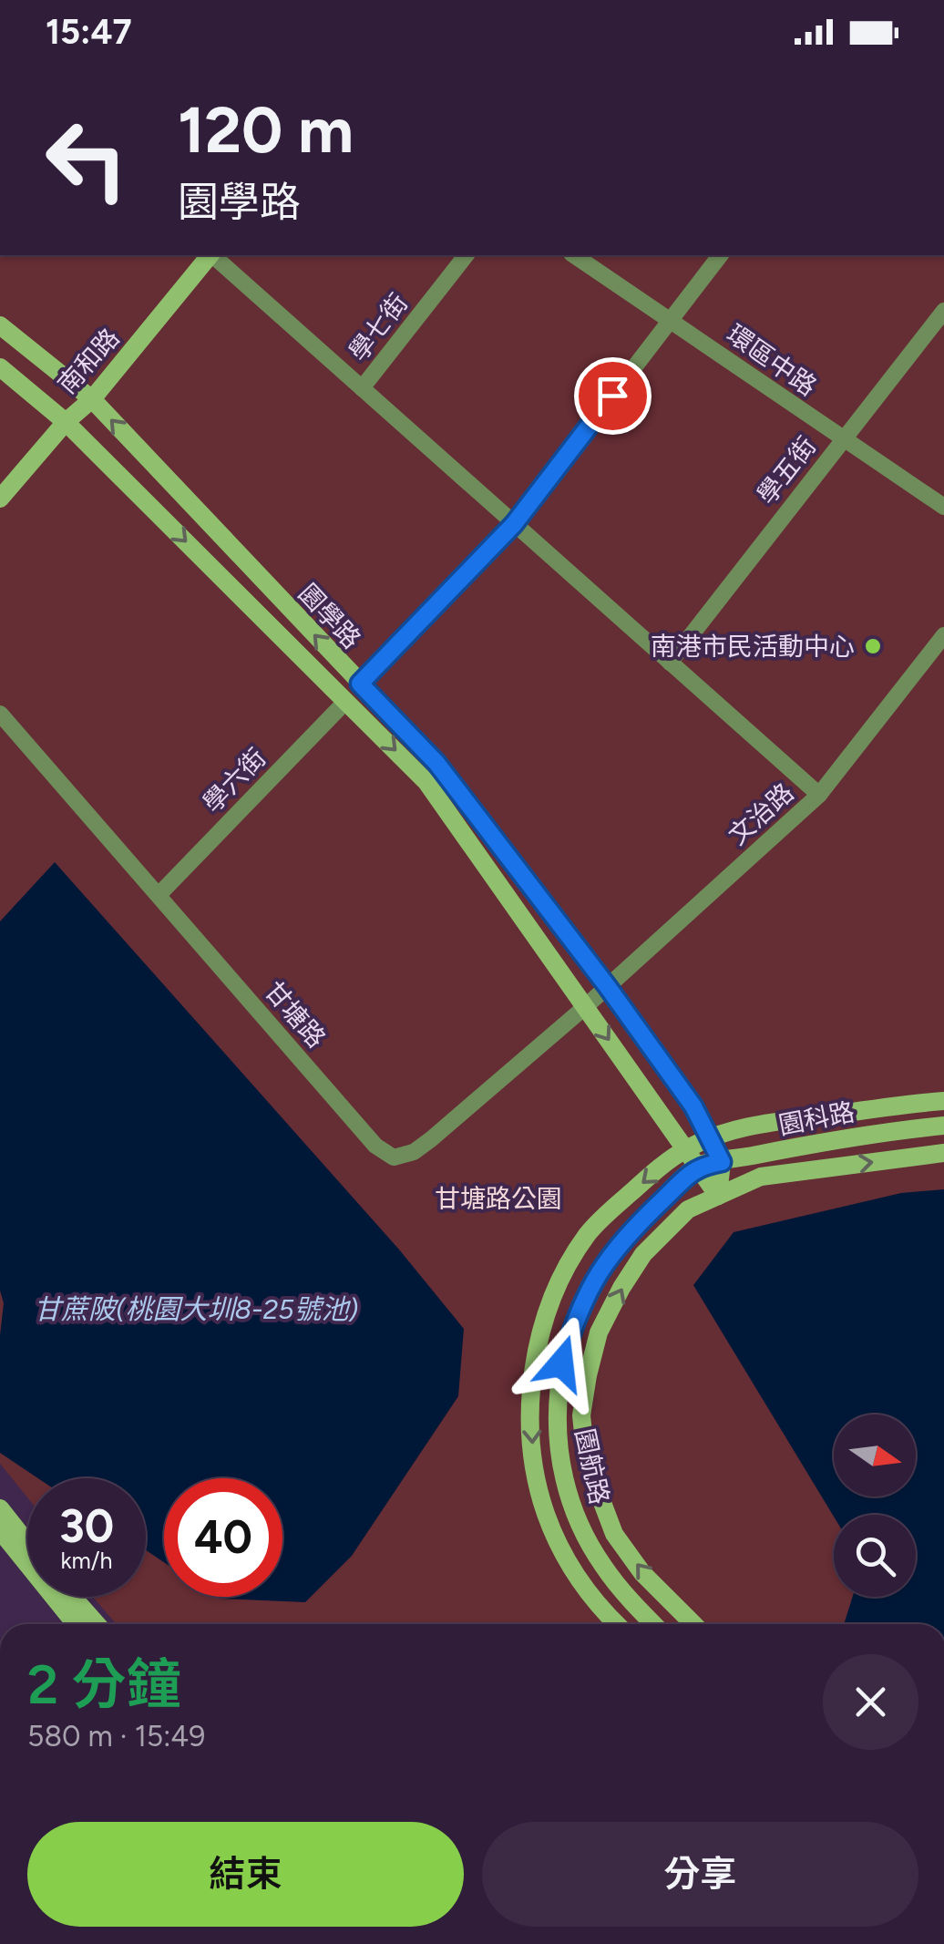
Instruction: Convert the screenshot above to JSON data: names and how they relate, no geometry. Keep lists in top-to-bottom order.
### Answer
{
  "streets": {
    "street": [
      "學七街",
      "環區中路",
      "南和路",
      "學五街",
      "園學路",
      "學六街",
      "文治路",
      "甘塘路",
      "園科路",
      "園航路"
    ]
  },
  "crossings": [
    ["環區中路", "學五街"],
    ["南和路", "園學路"],
    ["園學路", "學六街"],
    ["園學路", "文治路"],
    ["園學路", "甘塘路"],
    ["園學路", "園科路"],
    ["園學路", "園航路"],
    ["學六街", "甘塘路"],
    ["文治路", "甘塘路"],
    ["園科路", "園航路"]
  ],
  "water": ["甘蔗陂(桃園大圳8-25號池)"],
  "parks": ["甘塘路公園"],
  "places": ["南港市民活動中心"],
  "north": "right",
  "page": {
    "status": "15:47",
    "turn": ["120 m", "園學路"],
    "speed": "30 km/h",
    "limit": "40",
    "heading": ["2 分鐘", "580 m · 15:49"],
    "buttons": ["結束", "分享"]
  }
}
